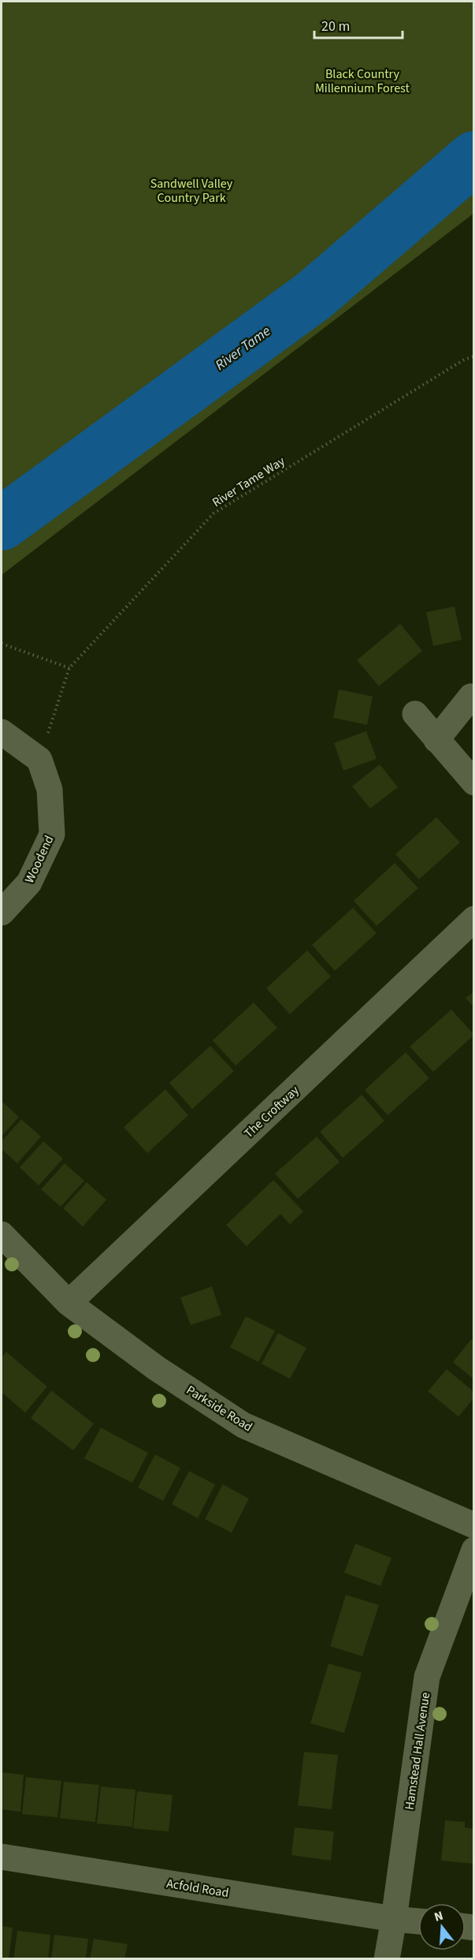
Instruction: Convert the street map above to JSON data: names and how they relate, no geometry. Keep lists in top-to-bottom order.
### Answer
{
  "streets": {
    "street": [
      "Woodend",
      "The Croftway",
      "Parkside Road",
      "Hamstead Hall Avenue",
      "Acfold Road"
    ],
    "path": ["River Tame Way"]
  },
  "crossings": [
    ["River Tame Way", "Woodend"],
    ["The Croftway", "Parkside Road"],
    ["Hamstead Hall Avenue", "Acfold Road"]
  ],
  "water": ["River Tame"],
  "parks": ["Black Country Millennium Forest", "Sandwell Valley Country Park"],
  "scale_bar": "20 m",
  "north": "top"
}
